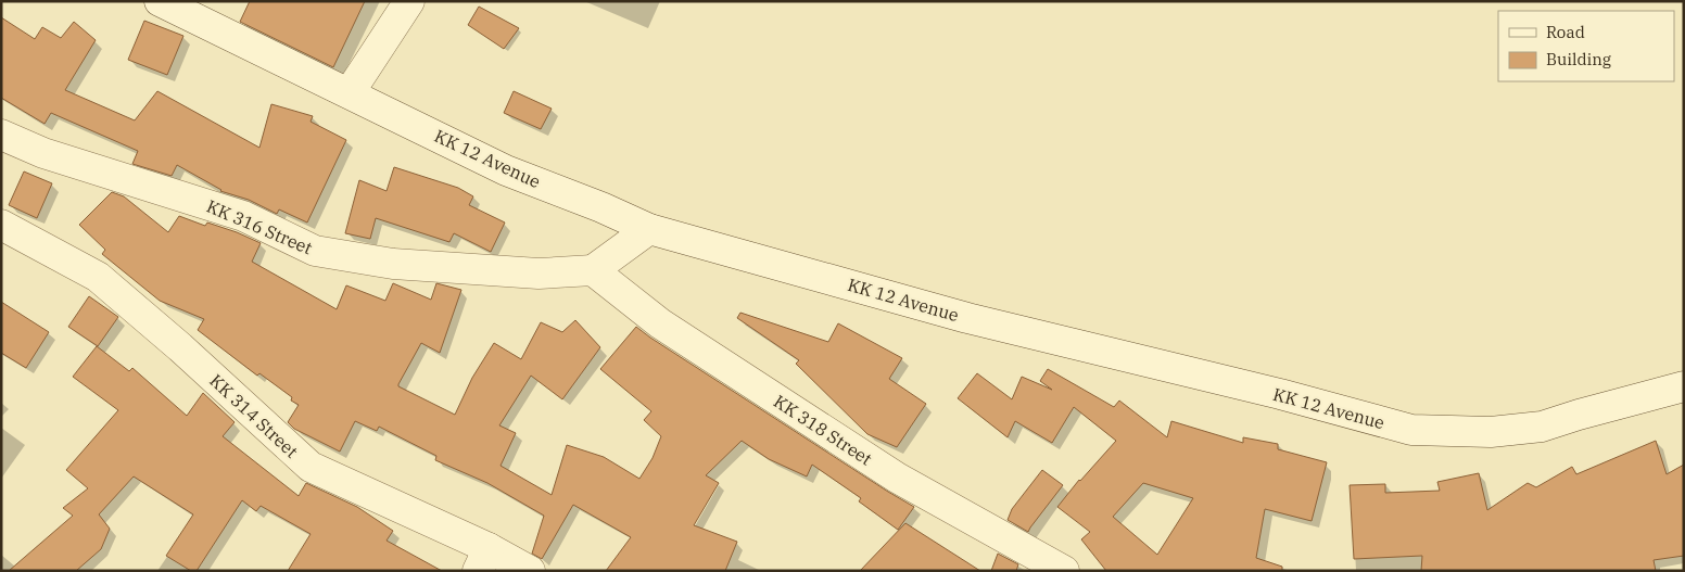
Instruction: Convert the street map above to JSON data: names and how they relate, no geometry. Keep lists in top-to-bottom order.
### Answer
{
  "streets": {
    "street": [
      "KK 12 Avenue",
      "KK 316 Street",
      "KK 314 Street",
      "KK 318 Street"
    ]
  },
  "crossings": [
    ["KK 316 Street", "KK 318 Street"]
  ],
  "legend": ["Road", "Building"]
}
